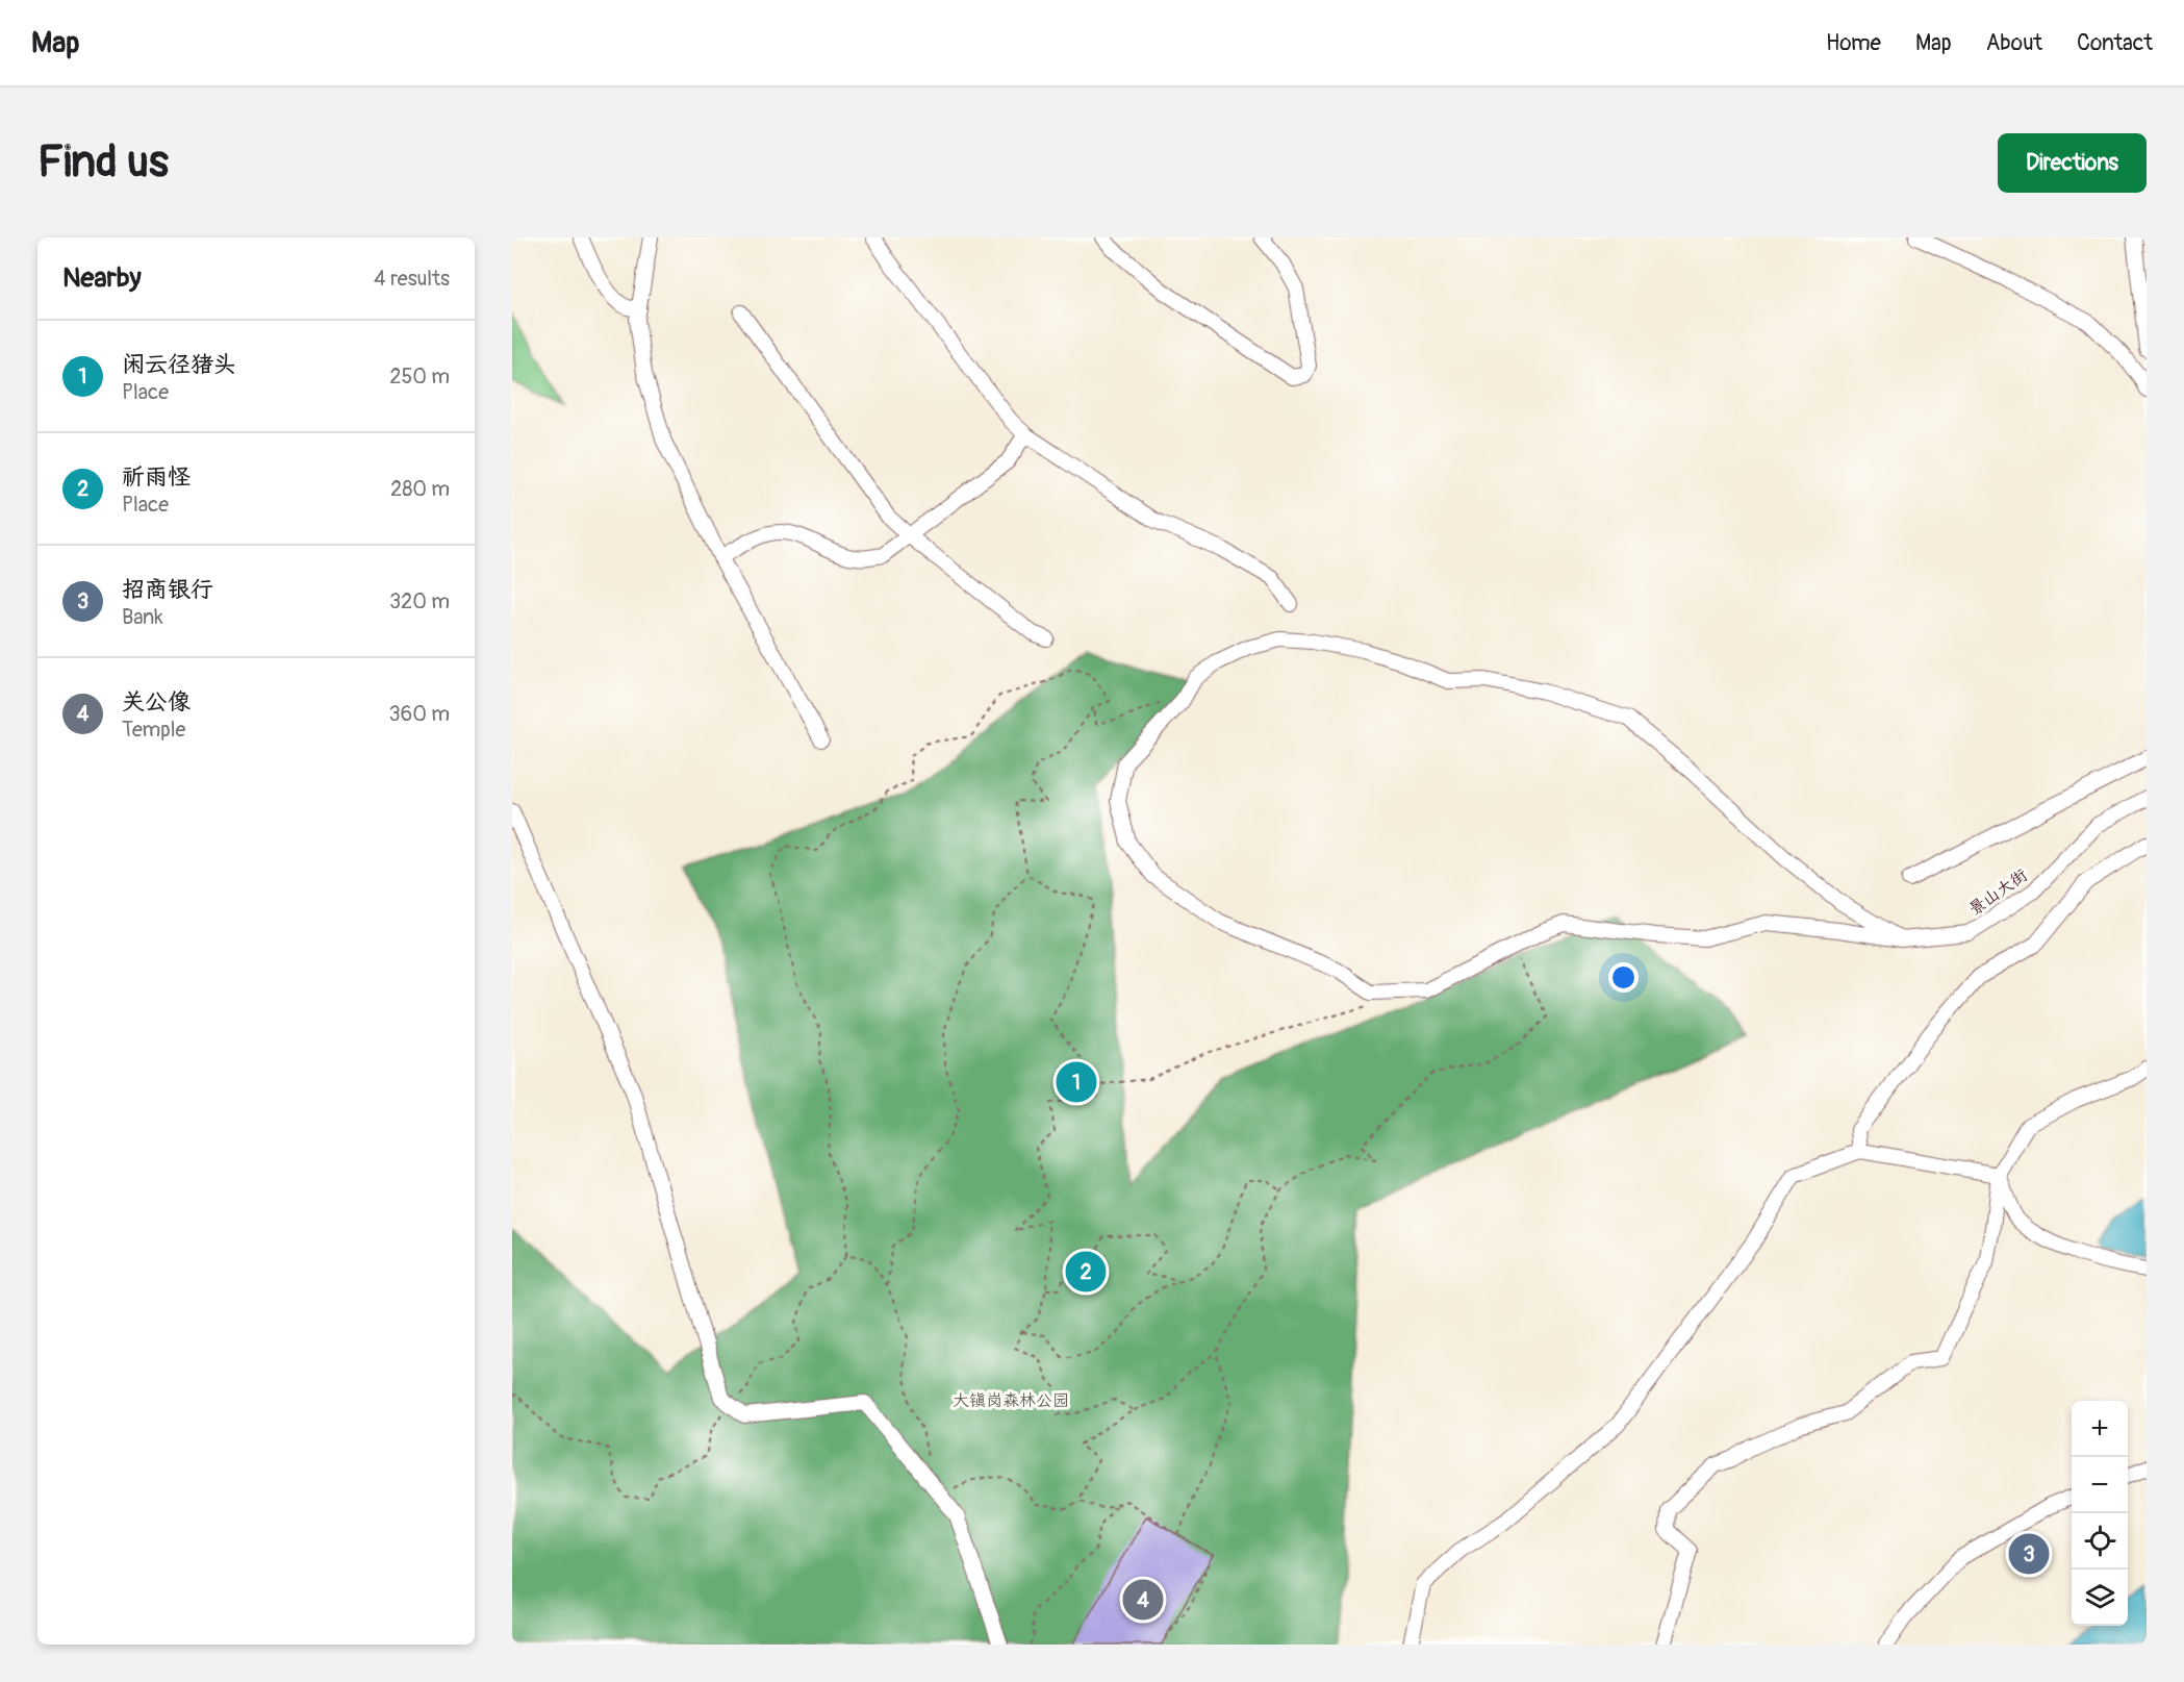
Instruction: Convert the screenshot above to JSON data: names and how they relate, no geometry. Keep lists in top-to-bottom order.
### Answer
{
  "streets": {
    "street": ["景山大街"]
  },
  "parks": ["大镇岗森林公园"],
  "page": {
    "header": "Map",
    "nav": [
      "Home",
      "Map",
      "About",
      "Contact"
    ],
    "buttons": "Directions",
    "title": "Find us",
    "heading": ["Nearby", "4 results"],
    "list": [
      {
        "mark": "1",
        "name": "闲云径猪头",
        "note": "Place",
        "value": "250 m"
      },
      {
        "mark": "2",
        "name": "祈雨怪",
        "note": "Place",
        "value": "280 m"
      },
      {
        "mark": "3",
        "name": "招商银行",
        "note": "Bank",
        "value": "320 m"
      },
      {
        "mark": "4",
        "name": "关公像",
        "note": "Temple",
        "value": "360 m"
      }
    ],
    "pins": [
      "1",
      "2",
      "3",
      "4"
    ],
    "map_buttons": ["+", "−"]
  }
}
